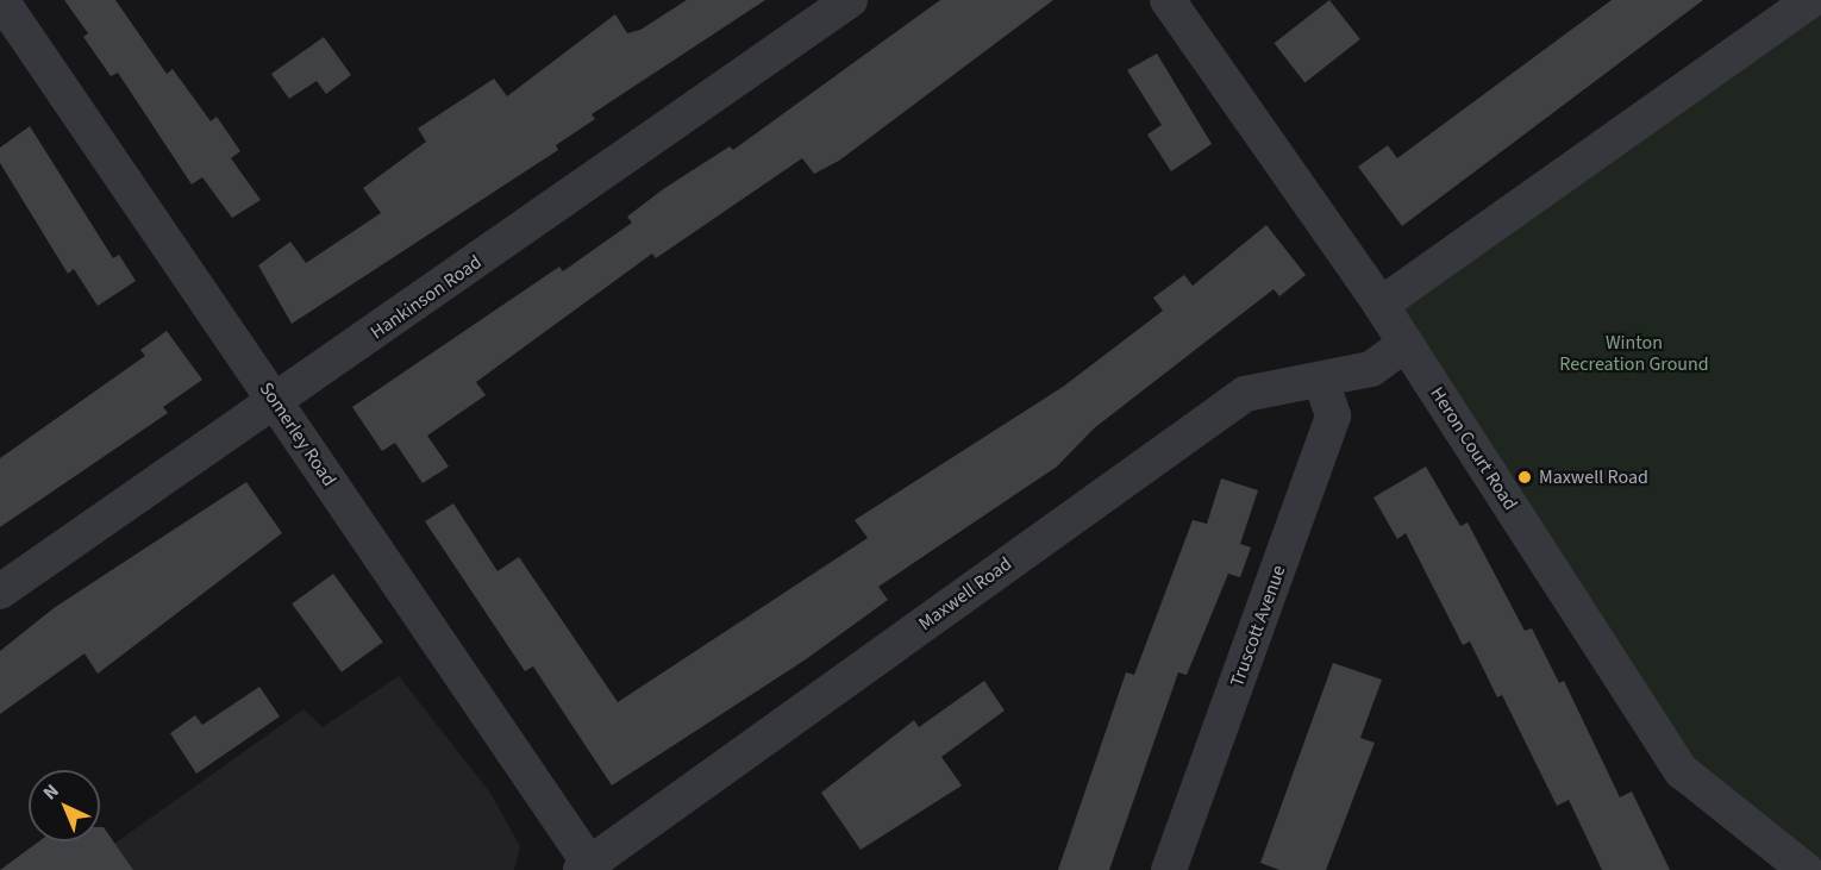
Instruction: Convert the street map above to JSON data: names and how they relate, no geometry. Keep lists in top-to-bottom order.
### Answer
{
  "streets": {
    "street": [
      "Hankinson Road",
      "Somerley Road",
      "Heron Court Road",
      "Maxwell Road",
      "Truscott Avenue"
    ]
  },
  "crossings": [
    ["Hankinson Road", "Somerley Road"],
    ["Somerley Road", "Maxwell Road"],
    ["Heron Court Road", "Maxwell Road"],
    ["Maxwell Road", "Truscott Avenue"]
  ],
  "parks": ["Winton Recreation Ground"],
  "places": ["Maxwell Road"],
  "north": "top left"
}
